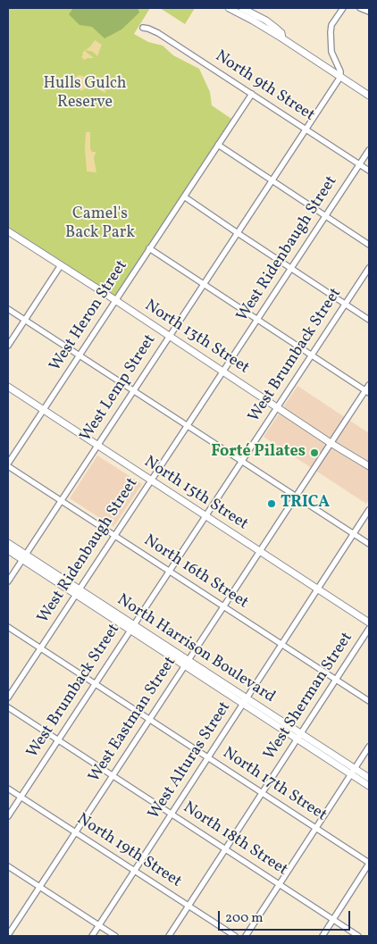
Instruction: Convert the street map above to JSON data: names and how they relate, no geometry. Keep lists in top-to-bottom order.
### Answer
{
  "streets": {
    "street": [
      "North 9th Street",
      "West Ridenbaugh Street",
      "West Heron Street",
      "North 13th Street",
      "West Brumback Street",
      "West Lemp Street",
      "North 15th Street",
      "North 16th Street",
      "North Harrison Boulevard",
      "West Sherman Street",
      "West Eastman Street",
      "West Alturas Street",
      "North 17th Street",
      "North 18th Street",
      "North 19th Street"
    ]
  },
  "crossings": [
    ["North 9th Street", "West Ridenbaugh Street"],
    ["North 9th Street", "West Heron Street"],
    ["North 9th Street", "West Lemp Street"],
    ["West Ridenbaugh Street", "North 13th Street"],
    ["West Ridenbaugh Street", "North 15th Street"],
    ["West Ridenbaugh Street", "North 16th Street"],
    ["West Ridenbaugh Street", "North Harrison Boulevard"],
    ["West Ridenbaugh Street", "North 17th Street"],
    ["West Heron Street", "North 13th Street"],
    ["West Heron Street", "North 15th Street"],
    ["West Heron Street", "North 16th Street"],
    ["North 13th Street", "West Brumback Street"],
    ["North 13th Street", "West Lemp Street"],
    ["North 13th Street", "West Eastman Street"],
    ["West Brumback Street", "North 15th Street"],
    ["West Brumback Street", "North 16th Street"],
    ["West Brumback Street", "North Harrison Boulevard"],
    ["West Brumback Street", "North 17th Street"],
    ["West Brumback Street", "North 18th Street"],
    ["West Brumback Street", "North 19th Street"],
    ["West Lemp Street", "North 15th Street"],
    ["West Lemp Street", "North 16th Street"],
    ["West Lemp Street", "North Harrison Boulevard"],
    ["North 15th Street", "West Eastman Street"],
    ["North 15th Street", "West Alturas Street"],
    ["North 16th Street", "West Sherman Street"],
    ["North 16th Street", "West Eastman Street"],
    ["North 16th Street", "West Alturas Street"],
    ["North Harrison Boulevard", "West Sherman Street"],
    ["North Harrison Boulevard", "West Eastman Street"],
    ["North Harrison Boulevard", "West Alturas Street"],
    ["West Sherman Street", "North 17th Street"],
    ["West Sherman Street", "North 18th Street"],
    ["West Sherman Street", "North 19th Street"],
    ["West Eastman Street", "North 17th Street"],
    ["West Eastman Street", "North 18th Street"],
    ["West Eastman Street", "North 19th Street"],
    ["West Alturas Street", "North 17th Street"],
    ["West Alturas Street", "North 18th Street"],
    ["West Alturas Street", "North 19th Street"]
  ],
  "parks": ["Hulls Gulch Reserve", "Camel's Back Park"],
  "places": ["Forté Pilates", "TRICA"],
  "scale_bar": "200 m"
}
